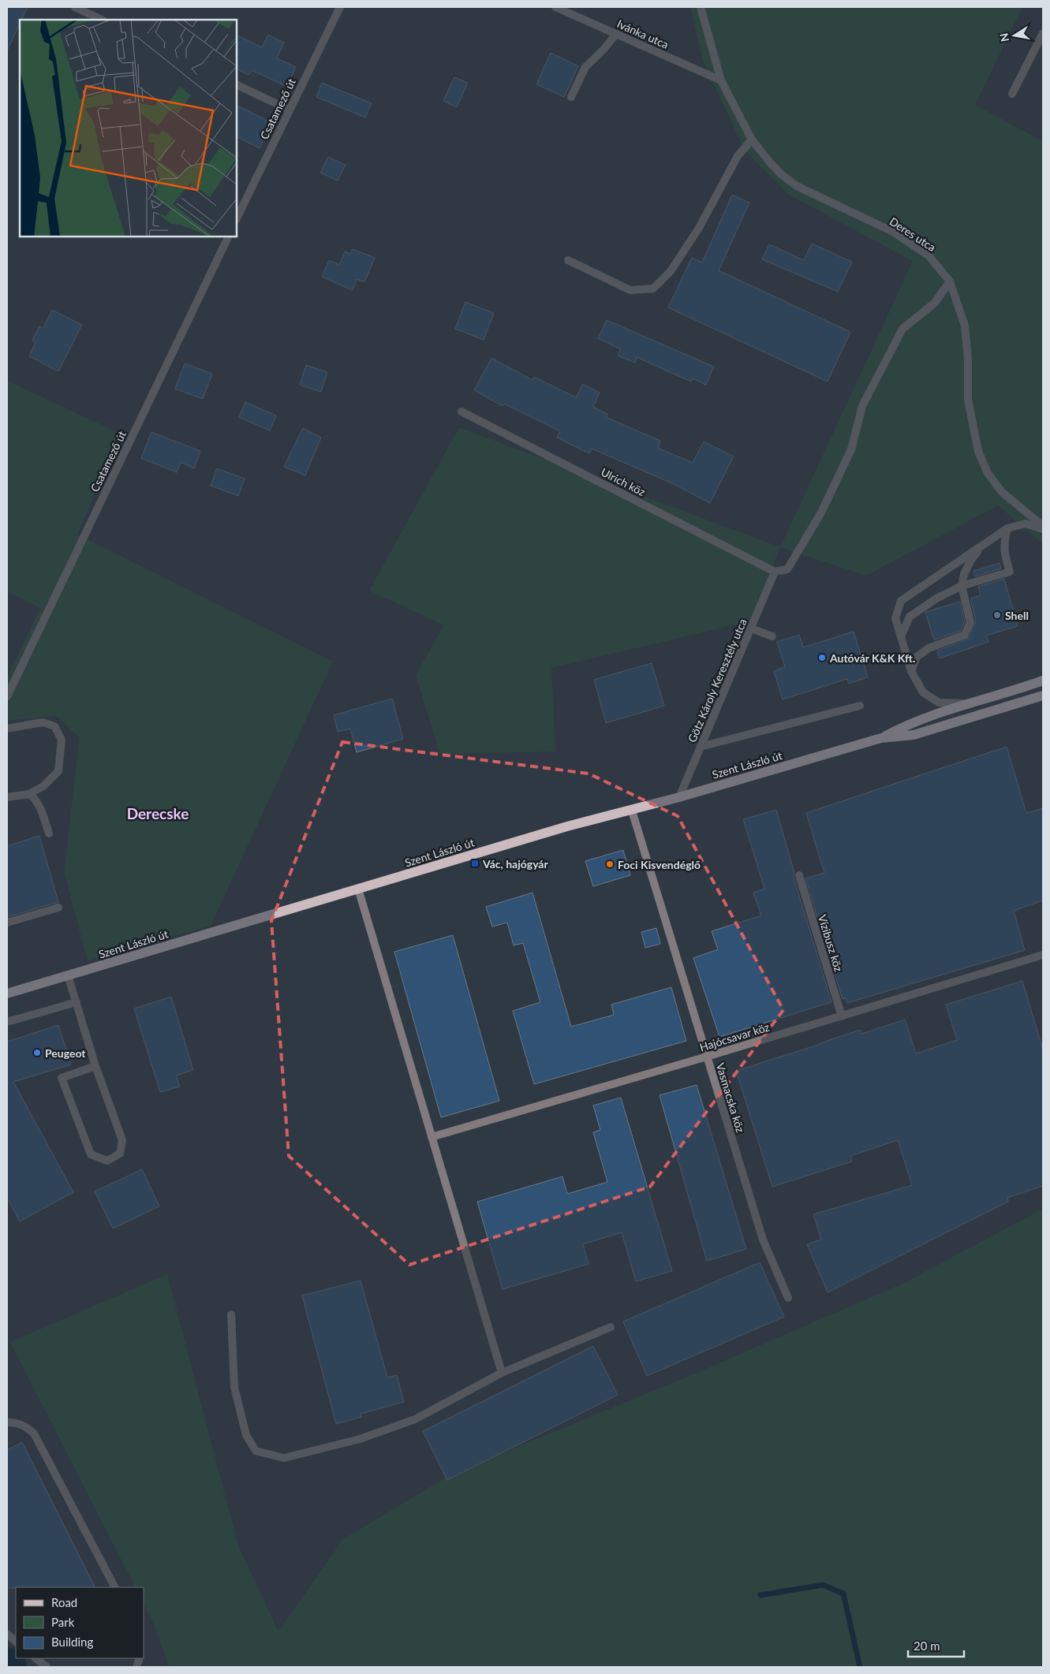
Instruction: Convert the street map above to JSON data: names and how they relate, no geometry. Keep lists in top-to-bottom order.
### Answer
{
  "streets": {
    "main road": ["Szent László út"],
    "street": [
      "Ivánka utca",
      "Csatamező út",
      "Deres utca",
      "Ulrich köz",
      "Götz Károly Keresztély utca",
      "Vízibusz köz",
      "Hajócsavar köz",
      "Vasmacska köz"
    ]
  },
  "crossings": [
    ["Ivánka utca", "Deres utca"],
    ["Ulrich köz", "Götz Károly Keresztély utca"],
    ["Götz Károly Keresztély utca", "Szent László út"],
    ["Szent László út", "Vasmacska köz"],
    ["Vízibusz köz", "Hajócsavar köz"],
    ["Hajócsavar köz", "Vasmacska köz"]
  ],
  "districts": ["Derecske"],
  "places": {
    "other": [
      "Shell",
      "Autóvár K&K Kft.",
      "Foci Kisvendéglő",
      "Peugeot"
    ],
    "transit": ["Vác, hajógyár"]
  },
  "legend": ["Road", "Park", "Building"],
  "scale_bar": "20 m",
  "north": "left"
}
